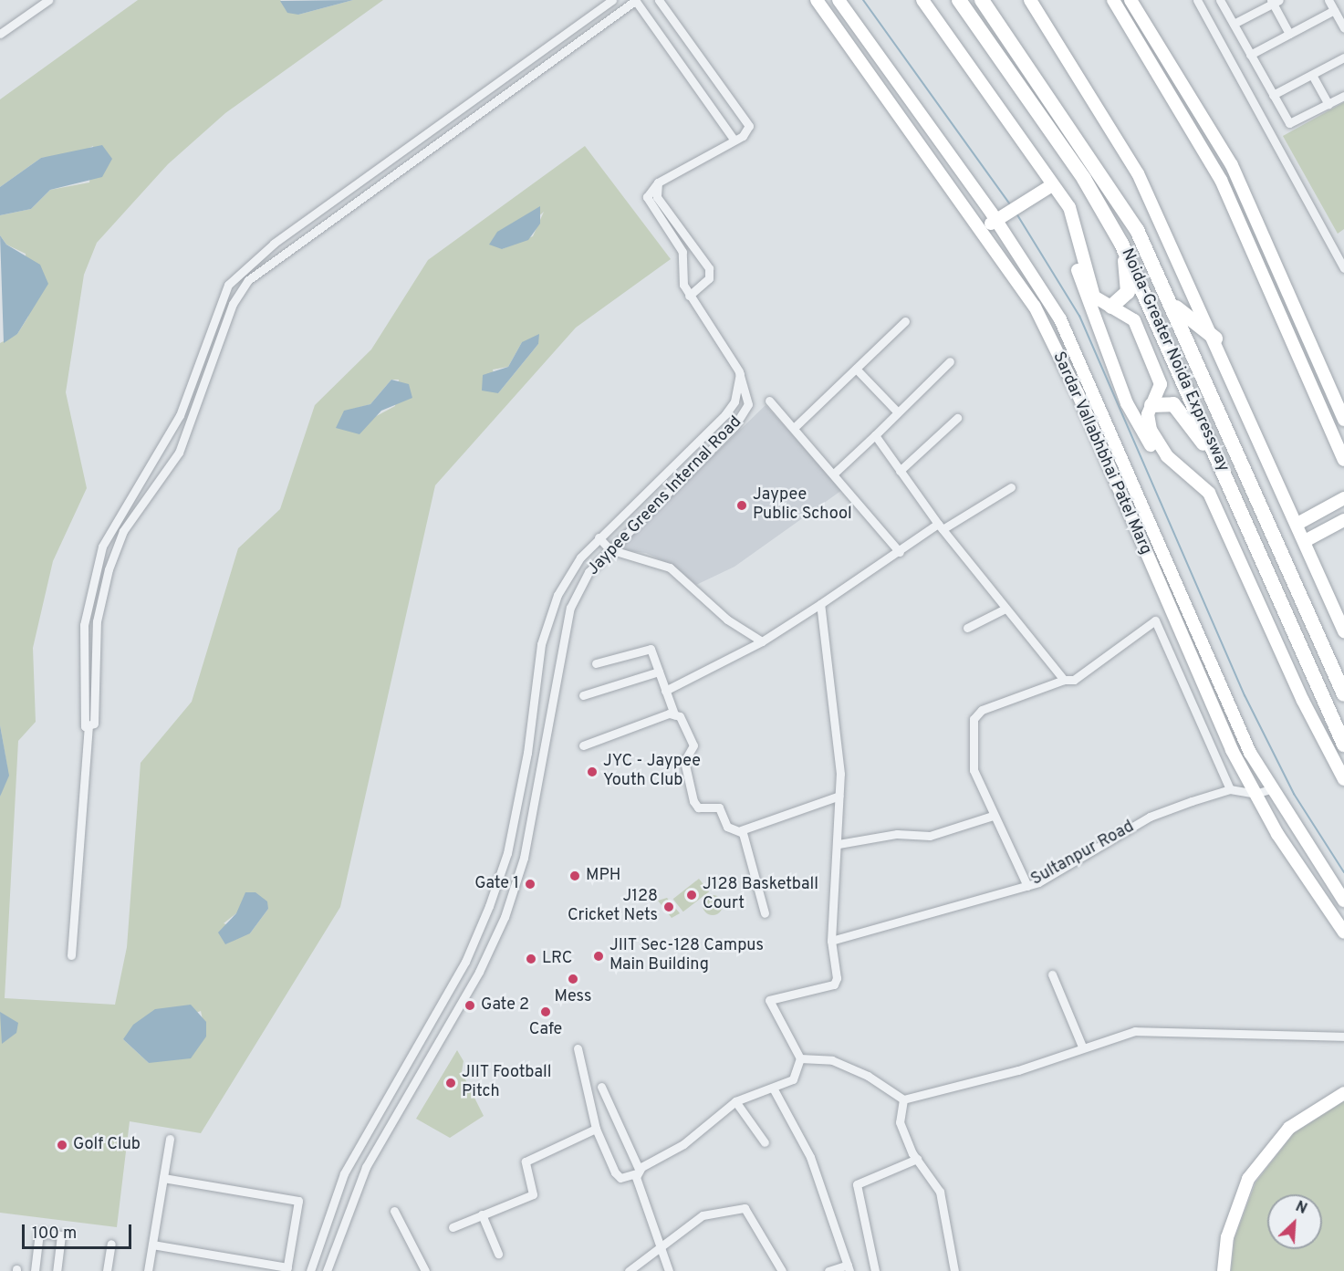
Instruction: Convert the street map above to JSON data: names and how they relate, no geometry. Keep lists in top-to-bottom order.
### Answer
{
  "streets": {
    "highway": ["Noida-Greater Noida Expressway"],
    "street": ["Sardar Vallabhbhai Patel Marg", "Jaypee Greens Internal Road", "Sultanpur Road"]
  },
  "crossings": [
    ["Sardar Vallabhbhai Patel Marg", "Sultanpur Road"]
  ],
  "places": [
    "Jaypee Public School",
    "JYC - Jaypee Youth Club",
    "MPH",
    "Gate 1",
    "J128 Basketball Court",
    "J128 Cricket Nets",
    "JIIT Sec-128 Campus Main Building",
    "LRC",
    "Mess",
    "Gate 2",
    "Cafe",
    "JIIT Football Pitch",
    "Golf Club"
  ],
  "scale_bar": "100 m",
  "north": "top right"
}
